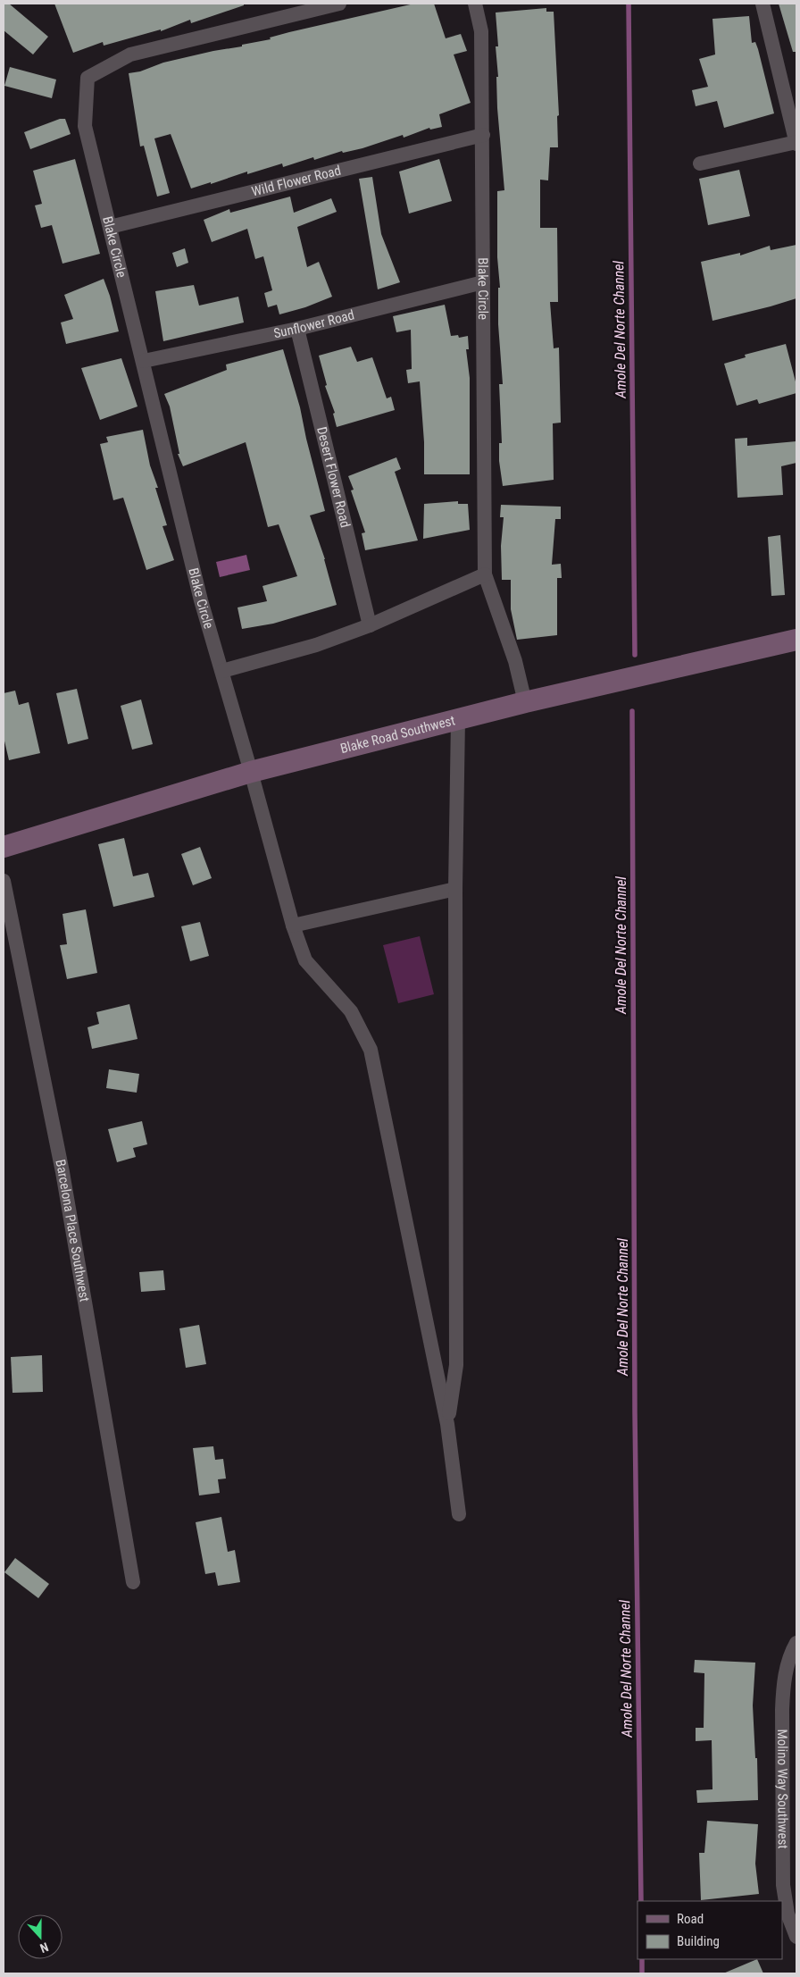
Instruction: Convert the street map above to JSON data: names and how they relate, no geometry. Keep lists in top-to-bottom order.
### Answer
{
  "streets": {
    "main road": ["Blake Road Southwest"],
    "street": [
      "Wild Flower Road",
      "Blake Circle",
      "Sunflower Road",
      "Desert Flower Road",
      "Barcelona Place Southwest",
      "Molino Way Southwest"
    ]
  },
  "crossings": [
    ["Wild Flower Road", "Blake Circle"],
    ["Blake Circle", "Sunflower Road"],
    ["Blake Circle", "Blake Road Southwest"],
    ["Sunflower Road", "Desert Flower Road"]
  ],
  "water": ["Amole Del Norte Channel"],
  "legend": ["Road", "Building"],
  "north": "bottom"
}
